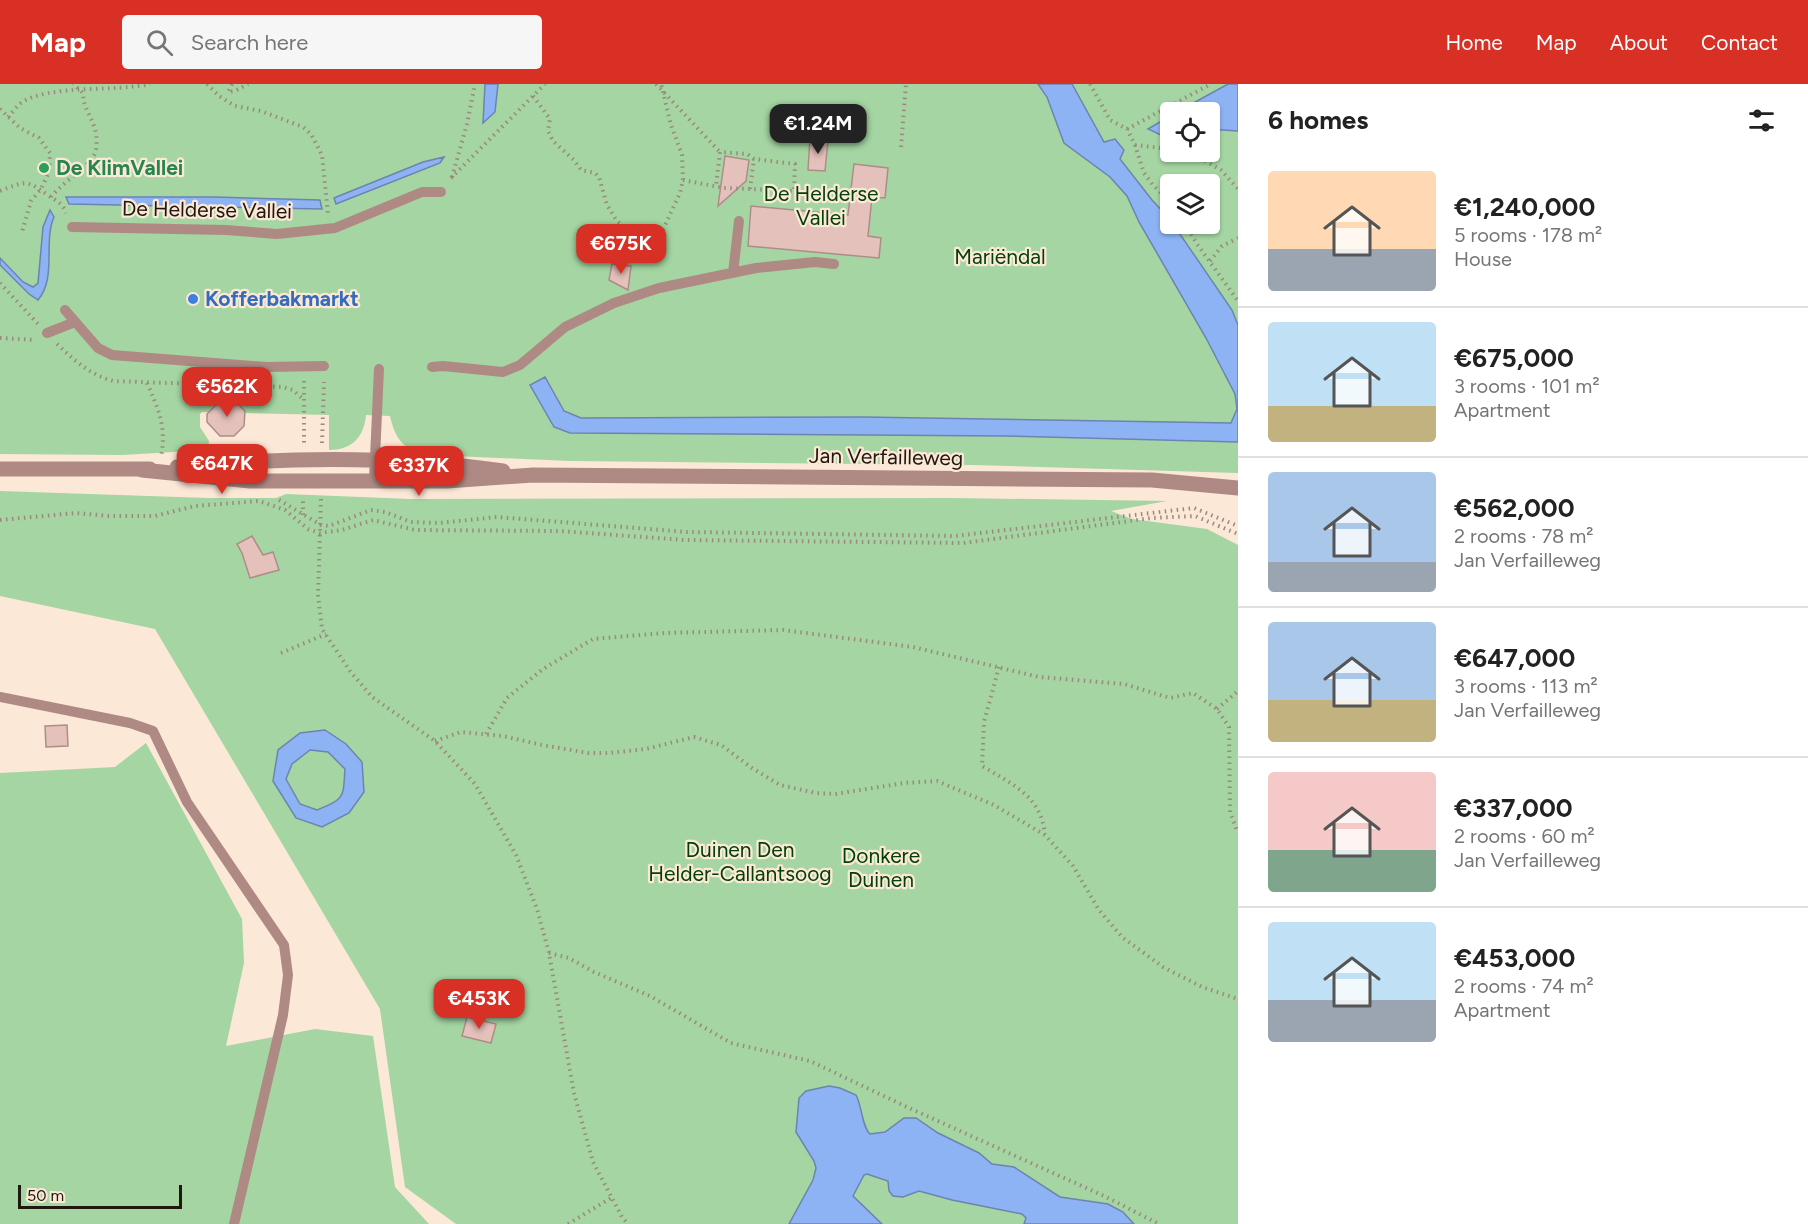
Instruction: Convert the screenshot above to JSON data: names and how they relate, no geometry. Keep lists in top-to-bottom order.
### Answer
{
  "streets": {
    "street": ["Jan Verfailleweg"],
    "lane": ["De Helderse Vallei"]
  },
  "parks": [
    "De Helderse Vallei",
    "Mariëndal",
    "Duinen Den Helder-Callantsoog",
    "Donkere Duinen"
  ],
  "places": ["De KlimVallei", "Kofferbakmarkt"],
  "scale_bar": "50 m",
  "page": {
    "header": "Map",
    "search": "Search here",
    "nav": [
      "Home",
      "Map",
      "About",
      "Contact"
    ],
    "heading": "6 homes",
    "price": [
      "€1.24M",
      "€675K",
      "€562K",
      "€647K",
      "€337K",
      "€453K"
    ],
    "list": [
      {
        "name": "€1,240,000",
        "note": "5 rooms · 178 m² · House"
      },
      {
        "name": "€675,000",
        "note": "3 rooms · 101 m² · Apartment"
      },
      {
        "name": "€562,000",
        "note": "2 rooms · 78 m² · Jan Verfailleweg"
      },
      {
        "name": "€647,000",
        "note": "3 rooms · 113 m² · Jan Verfailleweg"
      },
      {
        "name": "€337,000",
        "note": "2 rooms · 60 m² · Jan Verfailleweg"
      },
      {
        "name": "€453,000",
        "note": "2 rooms · 74 m² · Apartment"
      }
    ],
    "scale": "50 m"
  }
}
